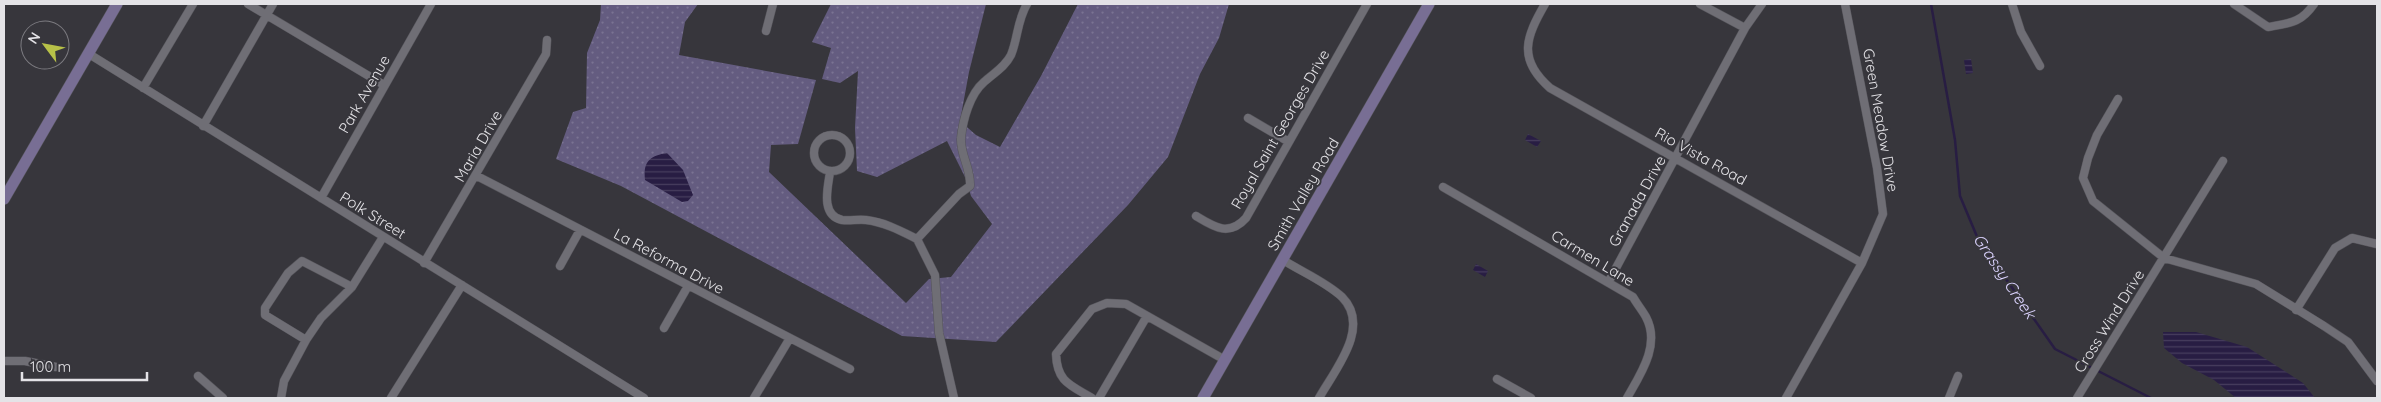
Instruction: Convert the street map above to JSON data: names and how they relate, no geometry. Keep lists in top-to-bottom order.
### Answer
{
  "streets": {
    "main road": ["Smith Valley Road"],
    "street": [
      "Park Avenue",
      "Green Meadow Drive",
      "Royal Saint Georges Drive",
      "Maria Drive",
      "Rio Vista Road",
      "Granada Drive",
      "Polk Street",
      "Carmen Lane",
      "La Reforma Drive",
      "Cross Wind Drive"
    ]
  },
  "crossings": [
    ["Park Avenue", "Polk Street"],
    ["Green Meadow Drive", "Rio Vista Road"],
    ["Maria Drive", "Polk Street"],
    ["Maria Drive", "La Reforma Drive"],
    ["Rio Vista Road", "Granada Drive"],
    ["Granada Drive", "Carmen Lane"]
  ],
  "water": ["Grassy Creek"],
  "scale_bar": "100 m",
  "north": "top left"
}
